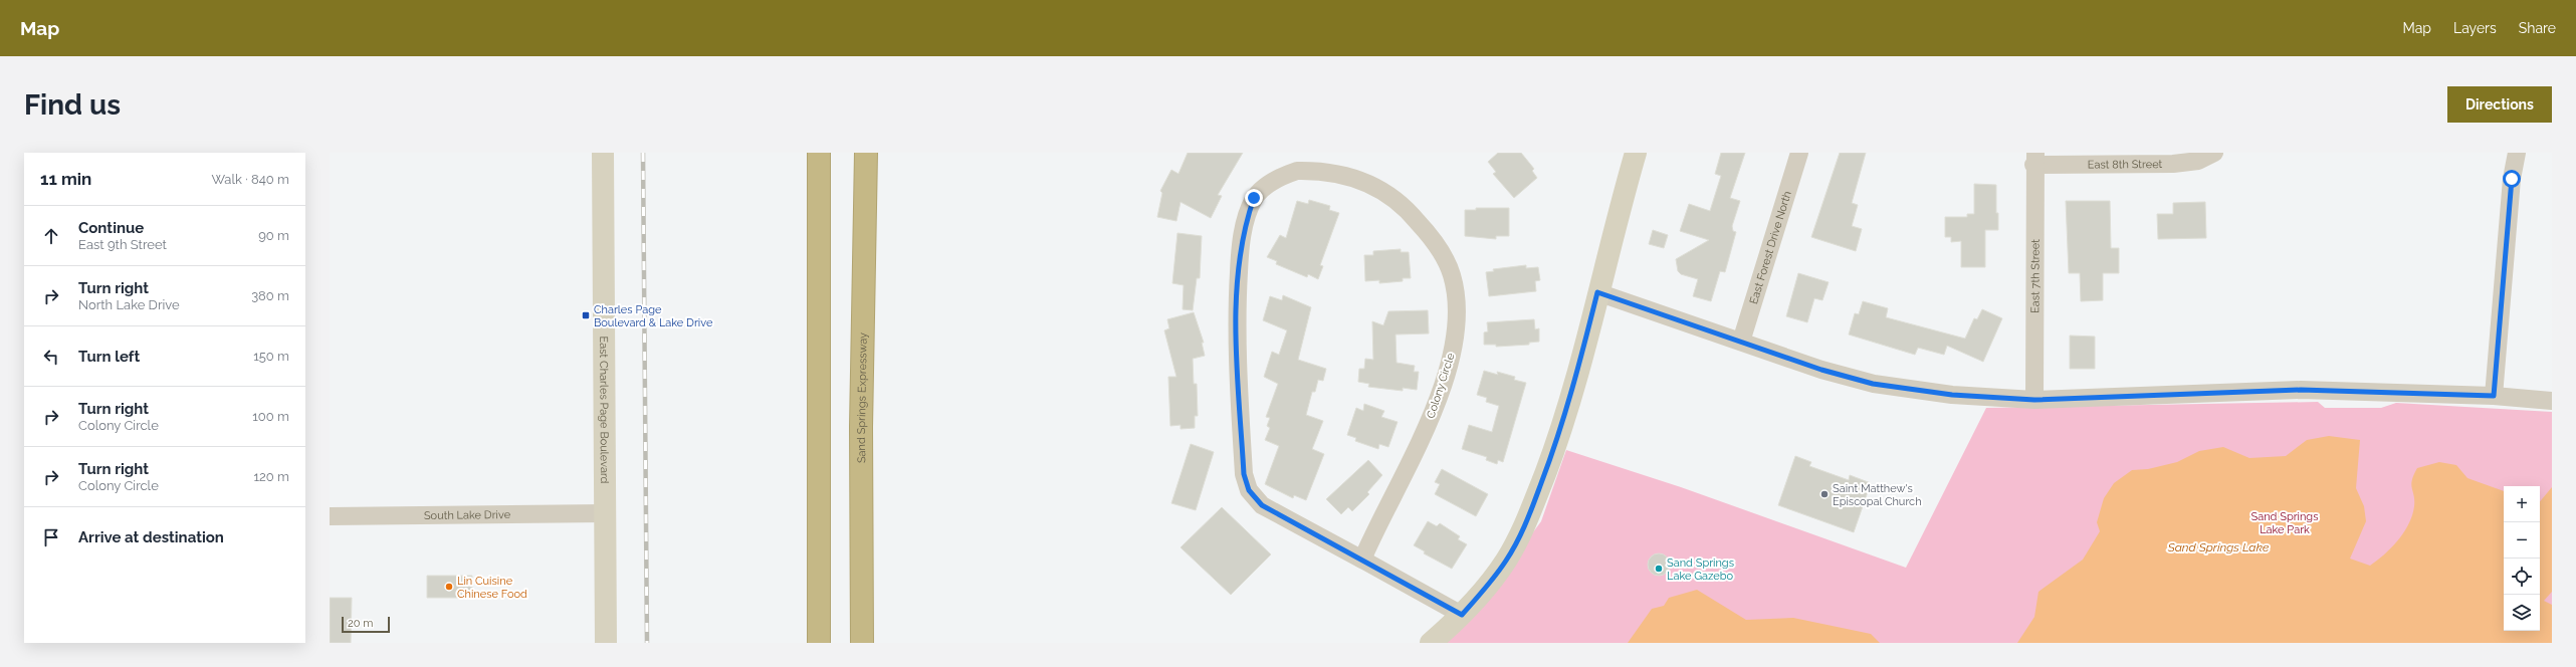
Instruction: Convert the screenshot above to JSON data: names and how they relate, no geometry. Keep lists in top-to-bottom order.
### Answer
{
  "streets": {
    "highway": ["Sand Springs Expressway"],
    "street": [
      "East 8th Street",
      "East Forest Drive North",
      "East 7th Street",
      "Colony Circle",
      "East Charles Page Boulevard",
      "South Lake Drive"
    ]
  },
  "crossings": [
    ["East 8th Street", "East 7th Street"],
    ["East Charles Page Boulevard", "South Lake Drive"]
  ],
  "water": ["Sand Springs Lake"],
  "parks": ["Sand Springs Lake Park"],
  "places": {
    "transit": ["Charles Page Boulevard & Lake Drive"],
    "other": ["Saint Matthew's Episcopal Church", "Sand Springs Lake Gazebo", "Lin Cuisine Chinese Food"]
  },
  "scale_bar": "20 m",
  "page": {
    "header": "Map",
    "nav": ["Map", "Layers", "Share"],
    "buttons": "Directions",
    "title": "Find us",
    "heading": ["11 min", "Walk · 840 m"],
    "list": [
      ["Continue", "East 9th Street", "90 m"],
      ["Turn right", "North Lake Drive", "380 m"],
      ["Turn left", "150 m"],
      ["Turn right", "Colony Circle", "100 m"],
      ["Turn right", "Colony Circle", "120 m"],
      "Arrive at destination"
    ],
    "map_buttons": ["+", "−"],
    "scale": "20 m"
  }
}
